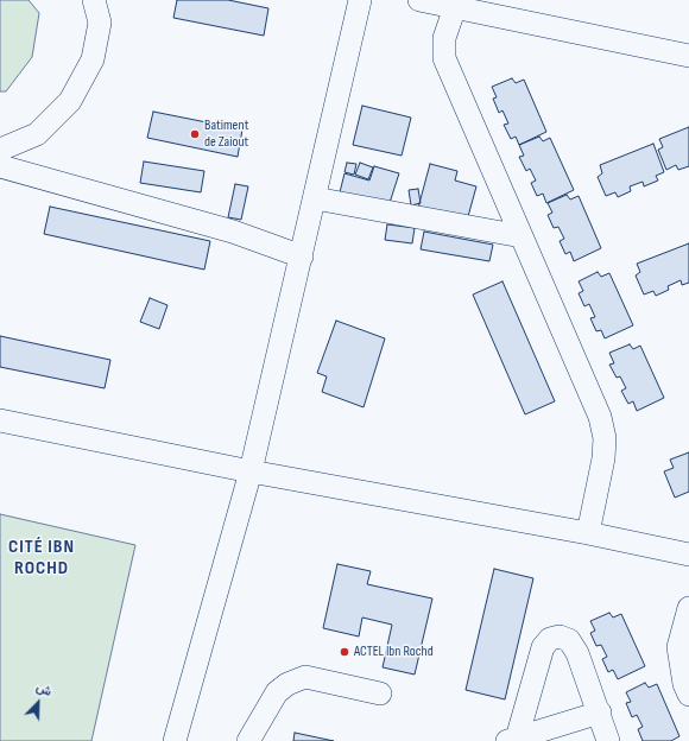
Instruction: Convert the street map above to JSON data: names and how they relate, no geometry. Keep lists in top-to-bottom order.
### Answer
{
  "districts": ["CITÉ IBN ROCHD"],
  "places": ["Batiment de Zaiout", "ACTEL Ibn Rochd"],
  "north": "top right"
}
